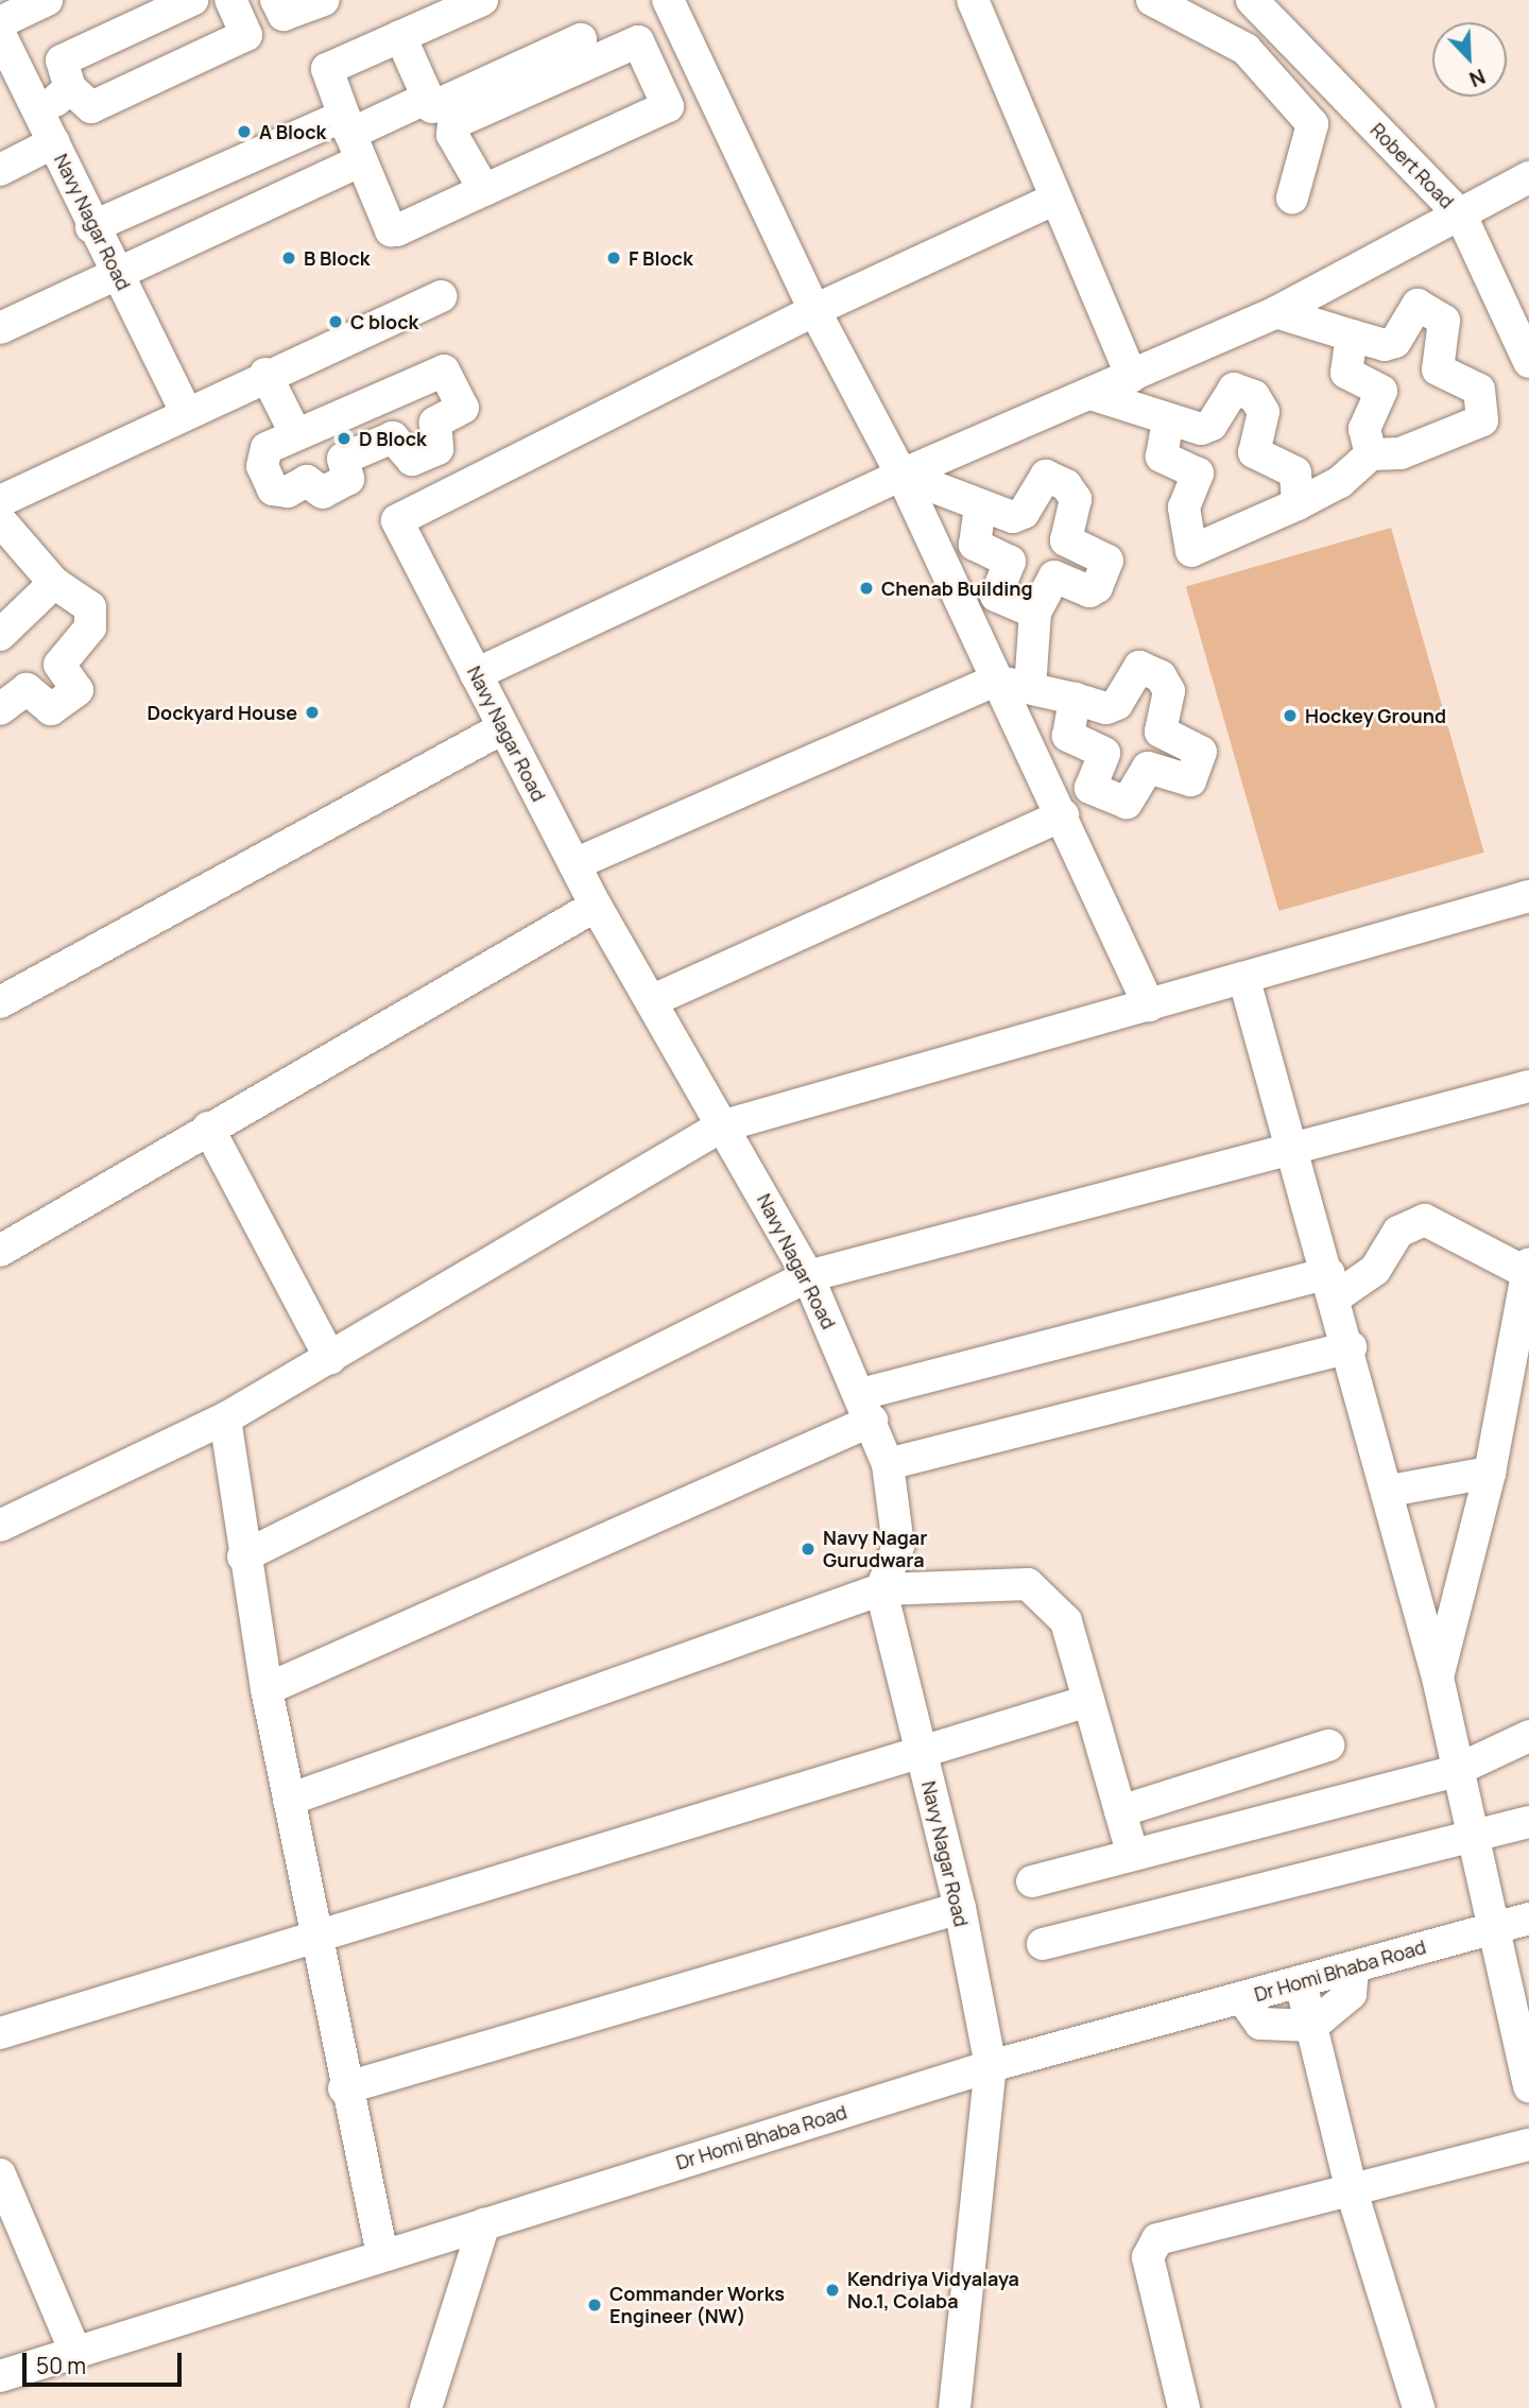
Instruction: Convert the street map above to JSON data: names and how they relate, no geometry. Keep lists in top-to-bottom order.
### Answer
{
  "streets": {
    "street": ["Robert Road", "Navy Nagar Road", "Dr Homi Bhaba Road"]
  },
  "crossings": [
    ["Navy Nagar Road", "Dr Homi Bhaba Road"]
  ],
  "places": [
    "A Block",
    "B Block",
    "F Block",
    "C block",
    "D Block",
    "Chenab Building",
    "Dockyard House",
    "Hockey Ground",
    "Navy Nagar Gurudwara",
    "Kendriya Vidyalaya No.1, Colaba",
    "Commander Works Engineer (NW)"
  ],
  "scale_bar": "50 m",
  "north": "bottom right"
}
